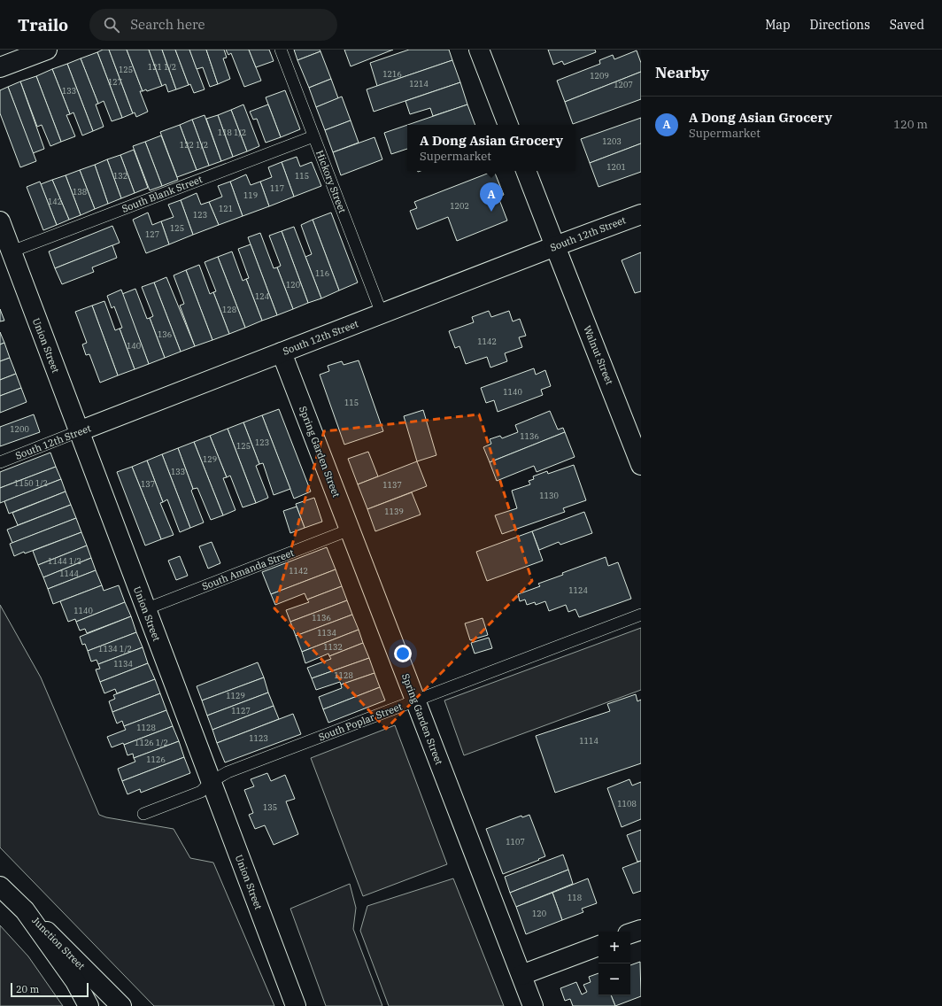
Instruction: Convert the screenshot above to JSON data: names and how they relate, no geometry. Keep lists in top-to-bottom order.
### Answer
{
  "streets": {
    "street": [
      "South 12th Street",
      "Union Street",
      "Walnut Street",
      "Spring Garden Street",
      "Junction Street"
    ],
    "lane": [
      "Hickory Street",
      "South Blank Street",
      "South Amanda Street",
      "South Poplar Street"
    ]
  },
  "crossings": [
    ["Hickory Street", "South Blank Street"],
    ["Hickory Street", "South 12th Street"],
    ["South Blank Street", "Union Street"],
    ["South 12th Street", "Union Street"],
    ["South 12th Street", "Walnut Street"],
    ["South 12th Street", "Spring Garden Street"],
    ["Union Street", "South Amanda Street"],
    ["Union Street", "South Poplar Street"],
    ["Spring Garden Street", "South Amanda Street"],
    ["Spring Garden Street", "South Poplar Street"]
  ],
  "house_numbers": [
    "121 1/2",
    "125",
    "1216",
    "1209",
    "127",
    "1214",
    "1207",
    "133",
    "118 1/2",
    "1203",
    "122 1/2",
    "1201",
    "132",
    "115",
    "117",
    "138",
    "119",
    "142",
    "1202",
    "121",
    "123",
    "125",
    "127",
    "116",
    "120",
    "124",
    "128",
    "136",
    "1142",
    "140",
    "1140",
    "115",
    "1200",
    "1136",
    "123",
    "125",
    "129",
    "133",
    "1150 1/2",
    "137",
    "1137",
    "1130",
    "1139",
    "1144 1/2",
    "1142",
    "1144",
    "1124",
    "1140",
    "1136",
    "1134",
    "1132",
    "1134 1/2",
    "1134",
    "1128",
    "1129",
    "1127",
    "1128",
    "1123",
    "1114",
    "1126 1/2",
    "1126",
    "1108",
    "135",
    "1107",
    "118",
    "120"
  ],
  "scale_bar": "20 m",
  "page": {
    "header": "Trailo",
    "search": "Search here",
    "nav": ["Map", "Directions", "Saved"],
    "heading": "Nearby",
    "list": [
      {
        "mark": "A",
        "name": "A Dong Asian Grocery",
        "note": "Supermarket",
        "value": "120 m"
      }
    ],
    "popup": ["A Dong Asian Grocery", "Supermarket"],
    "pins": "A",
    "map_buttons": ["+", "−"],
    "scale": "20 m"
  }
}
